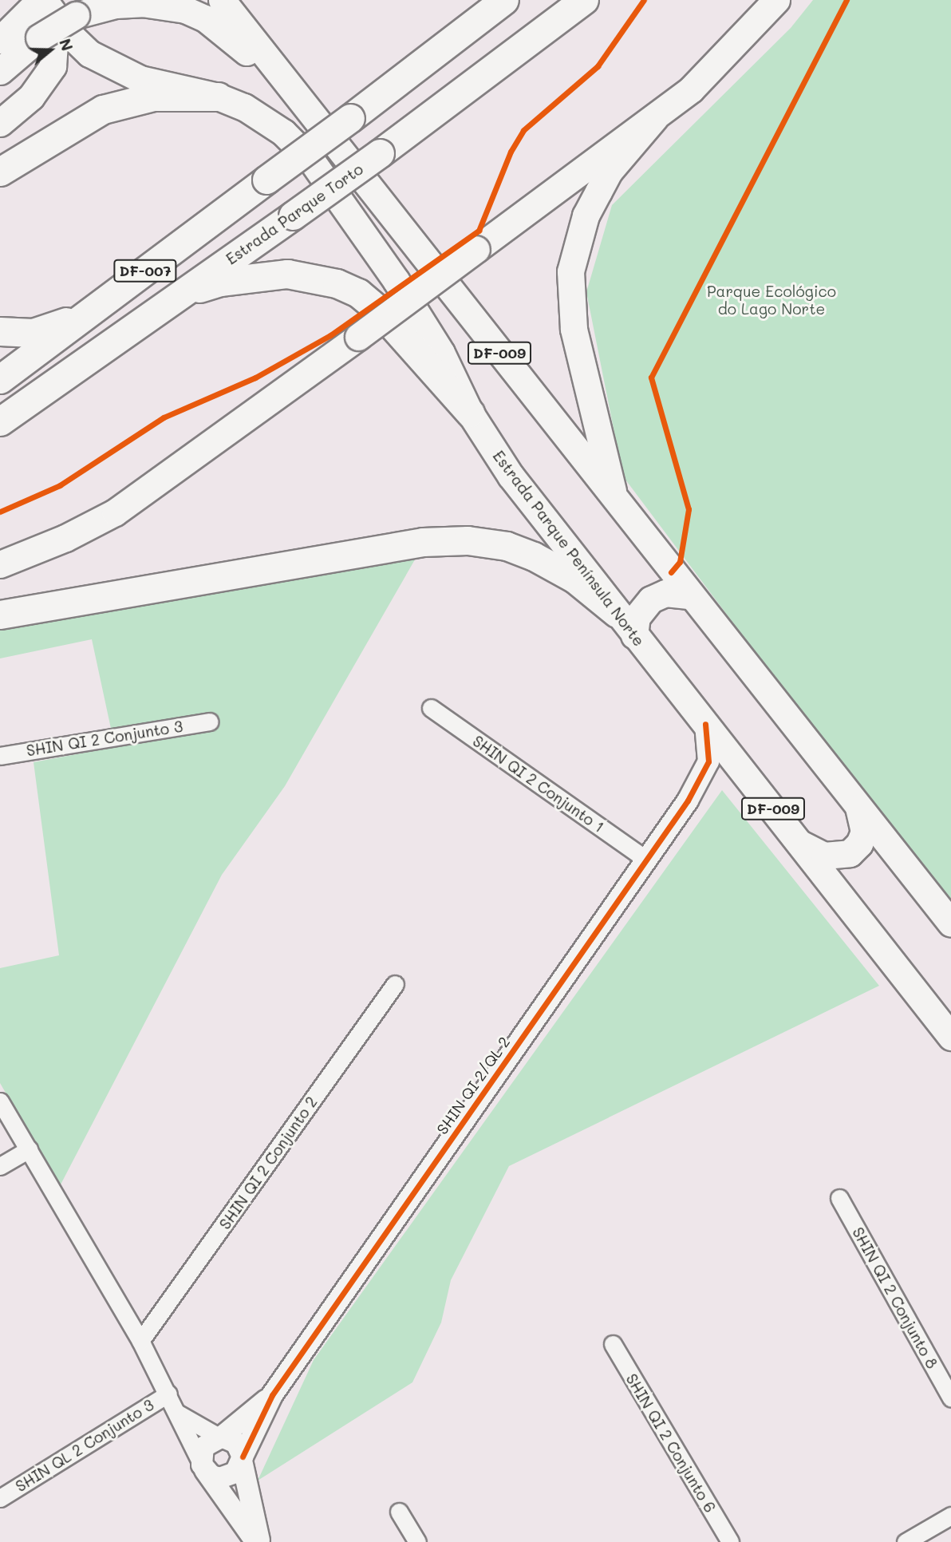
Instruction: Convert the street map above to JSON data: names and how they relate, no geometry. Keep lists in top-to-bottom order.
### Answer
{
  "streets": {
    "highway": ["Estrada Parque Torto", "DF-007"],
    "main road": ["DF-009", "Estrada Parque Península Norte"],
    "street": [
      "SHIN QI 2 Conjunto 3",
      "SHIN QI 2 Conjunto 1",
      "SHIN QI 2/QL 2",
      "SHIN QI 2 Conjunto 2",
      "SHIN QI 2 Conjunto 8",
      "SHIN QI 2 Conjunto 6",
      "SHIN QL 2 Conjunto 3"
    ]
  },
  "crossings": [
    ["Estrada Parque Península Norte", "SHIN QI 2/QL 2"],
    ["SHIN QI 2 Conjunto 1", "SHIN QI 2/QL 2"]
  ],
  "parks": ["Parque Ecológico do Lago Norte"],
  "north": "right"
}
